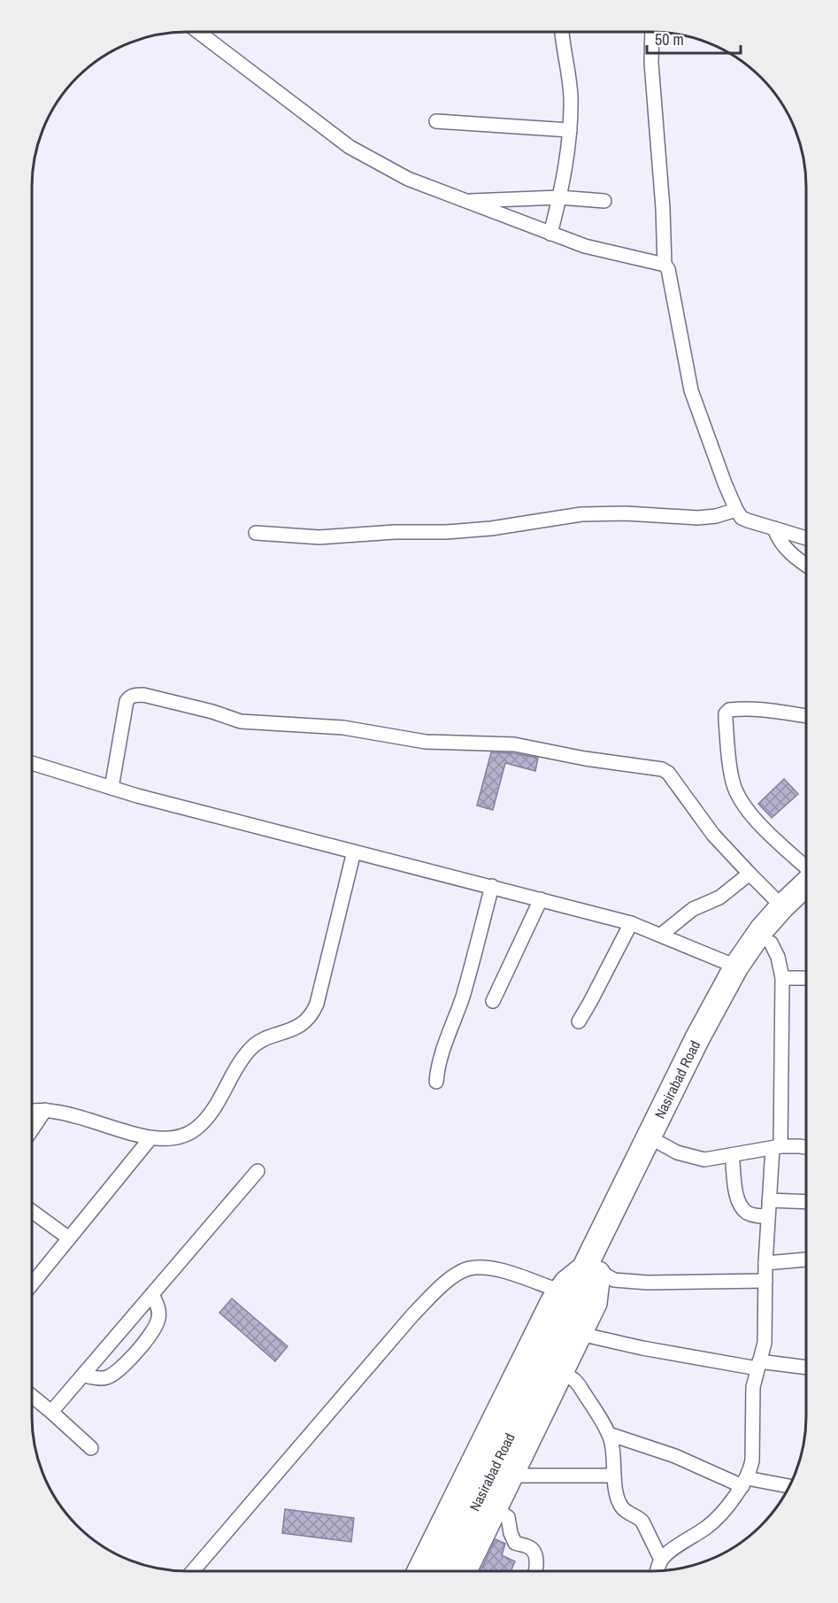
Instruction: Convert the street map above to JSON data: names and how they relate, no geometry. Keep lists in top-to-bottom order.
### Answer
{
  "streets": {
    "highway": ["Nasirabad Road"]
  },
  "scale_bar": "50 m"
}
